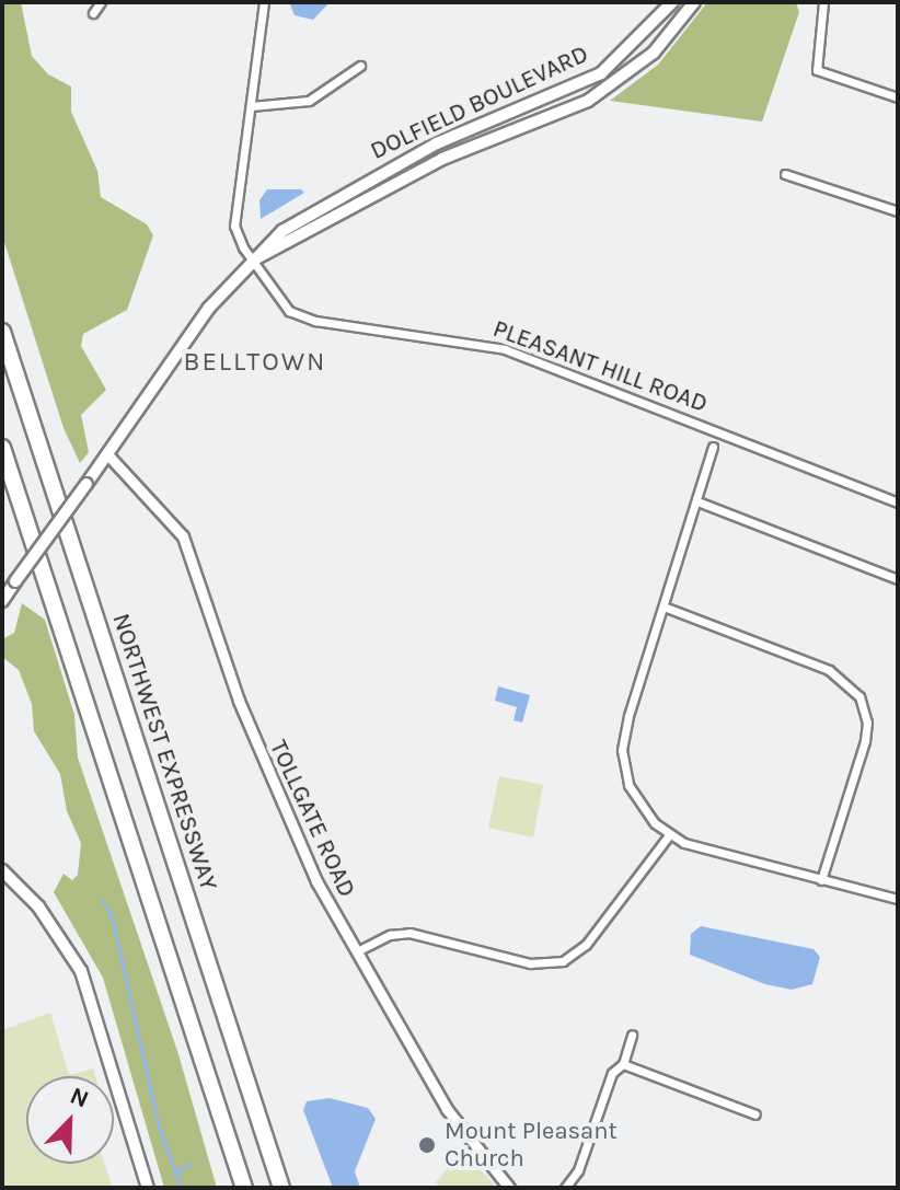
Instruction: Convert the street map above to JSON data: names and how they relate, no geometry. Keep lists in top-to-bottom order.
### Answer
{
  "streets": {
    "highway": ["NORTHWEST EXPRESSWAY"],
    "main road": ["DOLFIELD BOULEVARD"],
    "street": ["PLEASANT HILL ROAD", "TOLLGATE ROAD"]
  },
  "crossings": [
    ["DOLFIELD BOULEVARD", "PLEASANT HILL ROAD"],
    ["DOLFIELD BOULEVARD", "TOLLGATE ROAD"]
  ],
  "districts": ["BELLTOWN"],
  "places": ["Mount Pleasant Church"],
  "north": "top right"
}
